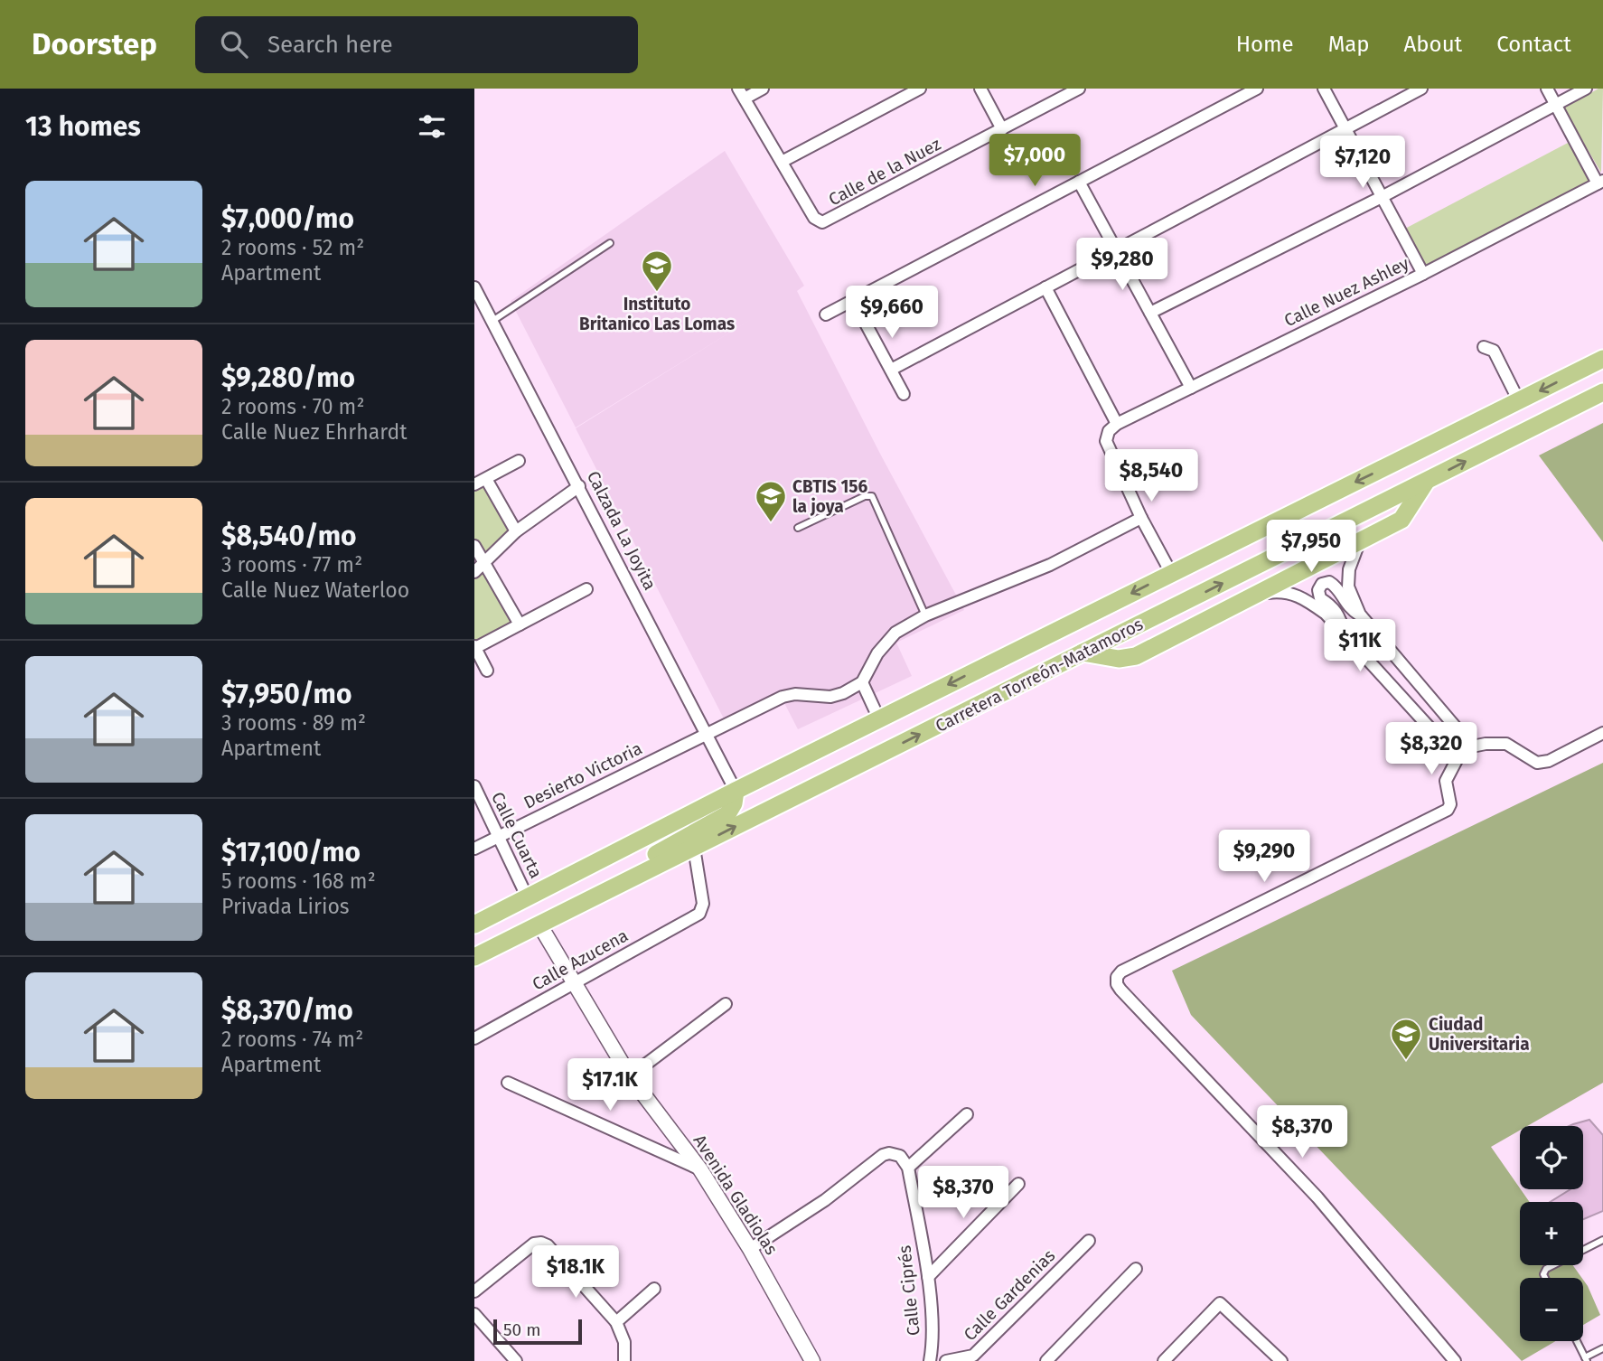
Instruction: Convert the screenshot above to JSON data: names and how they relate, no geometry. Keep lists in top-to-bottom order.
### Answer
{
  "streets": {
    "highway": ["Carretera Torreón-Matamoros"],
    "street": [
      "Calle de la Nuez",
      "Calle Nuez Ashley",
      "Calzada La Joyita",
      "Desierto Victoria",
      "Calle Cuarta",
      "Calle Azucena",
      "Avenida Gladiolas",
      "Calle Ciprés",
      "Calle Gardenias"
    ]
  },
  "crossings": [
    ["Calzada La Joyita", "Desierto Victoria"],
    ["Carretera Torreón-Matamoros", "Calle Azucena"],
    ["Carretera Torreón-Matamoros", "Avenida Gladiolas"],
    ["Desierto Victoria", "Calle Cuarta"],
    ["Calle Azucena", "Avenida Gladiolas"]
  ],
  "places": {
    "school or university": ["Instituto Britanico Las Lomas", "CBTIS 156 la joya", "Ciudad Universitaria"]
  },
  "scale_bar": "50 m",
  "page": {
    "header": "Doorstep",
    "search": "Search here",
    "nav": [
      "Home",
      "Map",
      "About",
      "Contact"
    ],
    "heading": "13 homes",
    "price": [
      "$7,000",
      "$7,120",
      "$9,280",
      "$9,660",
      "$8,540",
      "$7,950",
      "$11K",
      "$8,320",
      "$9,290",
      "$17.1K",
      "$8,370",
      "$8,370",
      "$18.1K"
    ],
    "list": [
      {
        "name": "$7,000/mo",
        "note": "2 rooms · 52 m² · Apartment"
      },
      {
        "name": "$9,280/mo",
        "note": "2 rooms · 70 m² · Calle Nuez Ehrhardt"
      },
      {
        "name": "$8,540/mo",
        "note": "3 rooms · 77 m² · Calle Nuez Waterloo"
      },
      {
        "name": "$7,950/mo",
        "note": "3 rooms · 89 m² · Apartment"
      },
      {
        "name": "$17,100/mo",
        "note": "5 rooms · 168 m² · Privada Lirios"
      },
      {
        "name": "$8,370/mo",
        "note": "2 rooms · 74 m² · Apartment"
      }
    ],
    "map_buttons": ["+", "−"],
    "scale": "50 m"
  }
}
